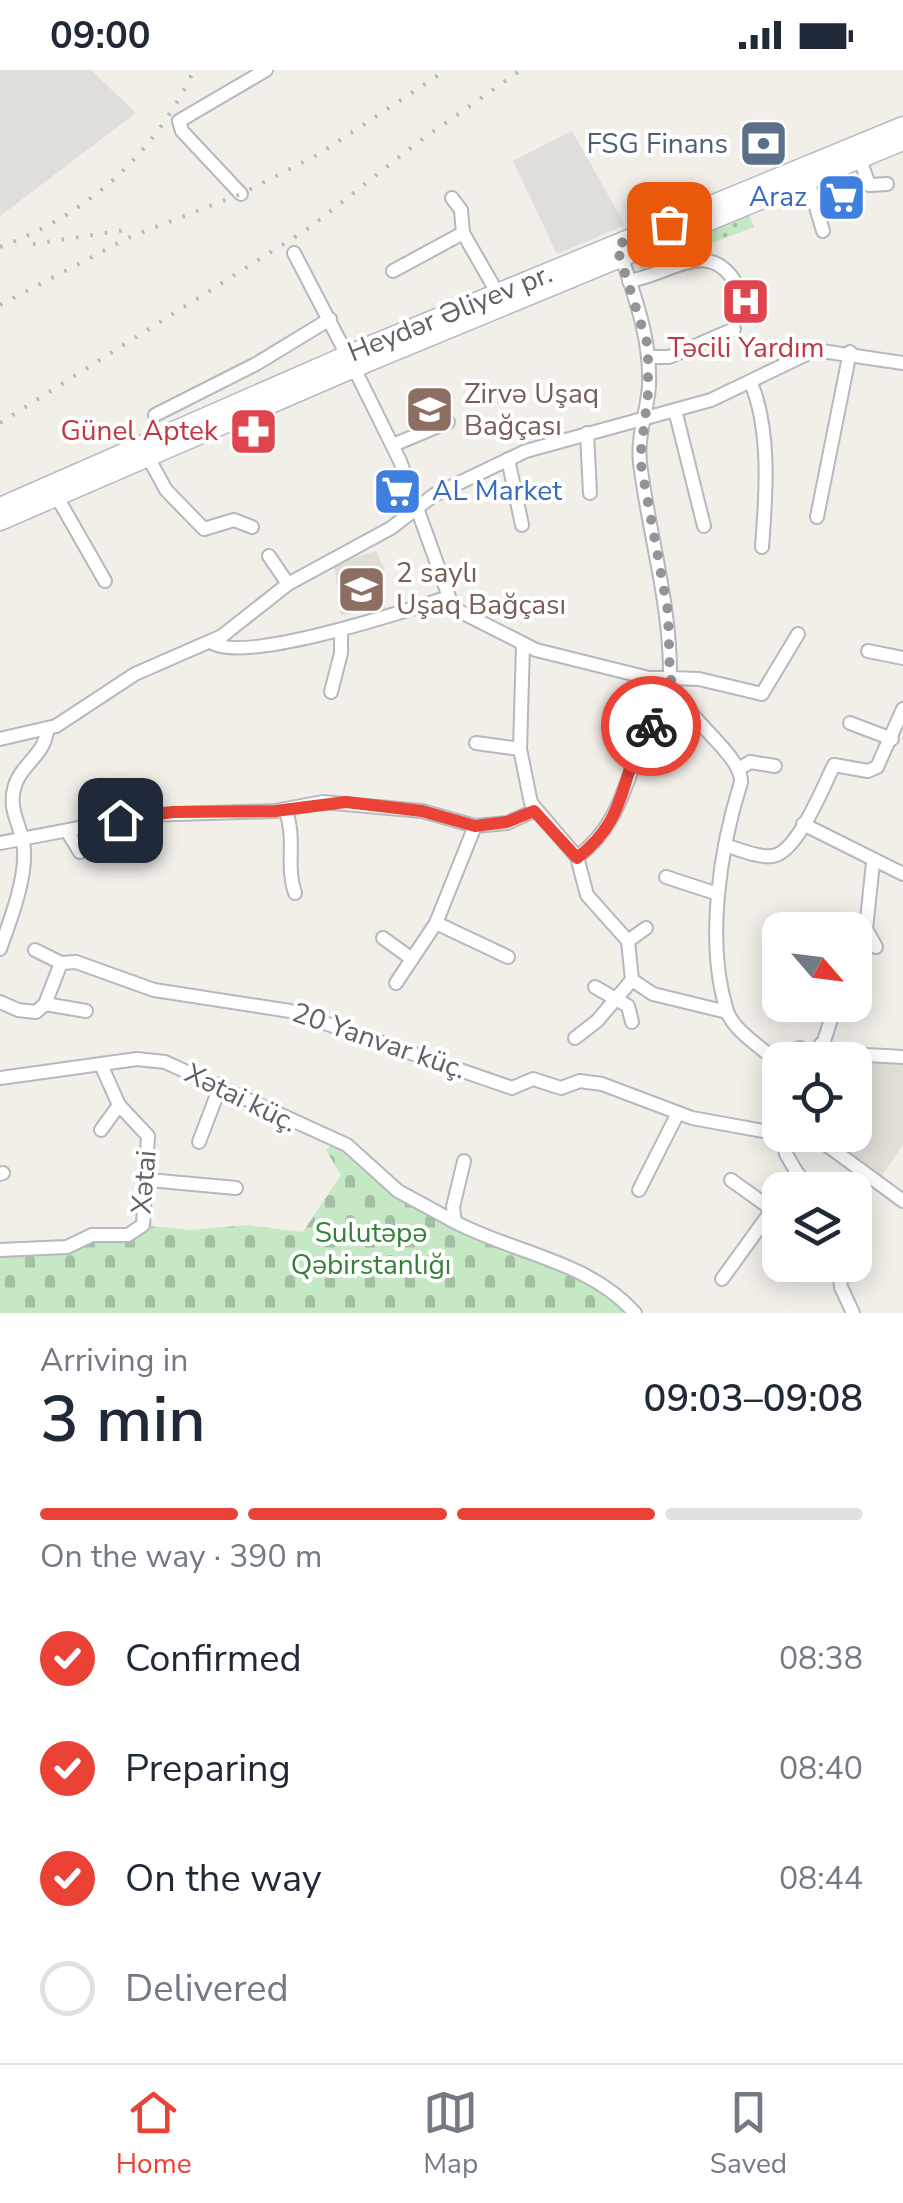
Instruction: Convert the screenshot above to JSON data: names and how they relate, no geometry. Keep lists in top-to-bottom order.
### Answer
{
  "streets": {
    "main road": ["Heydər Əliyev pr."],
    "street": ["20 Yanvar küç.", "Xətai küç.", "Xətai"]
  },
  "crossings": [
    ["Xətai küç.", "Xətai"]
  ],
  "parks": ["Sulutəpə Qəbirstanlığı"],
  "places": {
    "bank": ["FSG Finans"],
    "supermarket": ["Araz", "AL Market"],
    "hospital": ["Təcili Yardım"],
    "school or university": ["Zirvə Uşaq Bağçası", "2 saylı Uşaq Bağçası"],
    "pharmacy": ["Günel Aptek"]
  },
  "north": "bottom right",
  "page": {
    "status": "09:00",
    "heading": ["3 min", "Arriving in", "09:03–09:08"],
    "bar": "On the way · 390 m",
    "list": [
      ["Confirmed", "08:38"],
      ["Preparing", "08:40"],
      ["On the way", "08:44"],
      "Delivered"
    ],
    "tabs": ["Home", "Map", "Saved"]
  }
}
